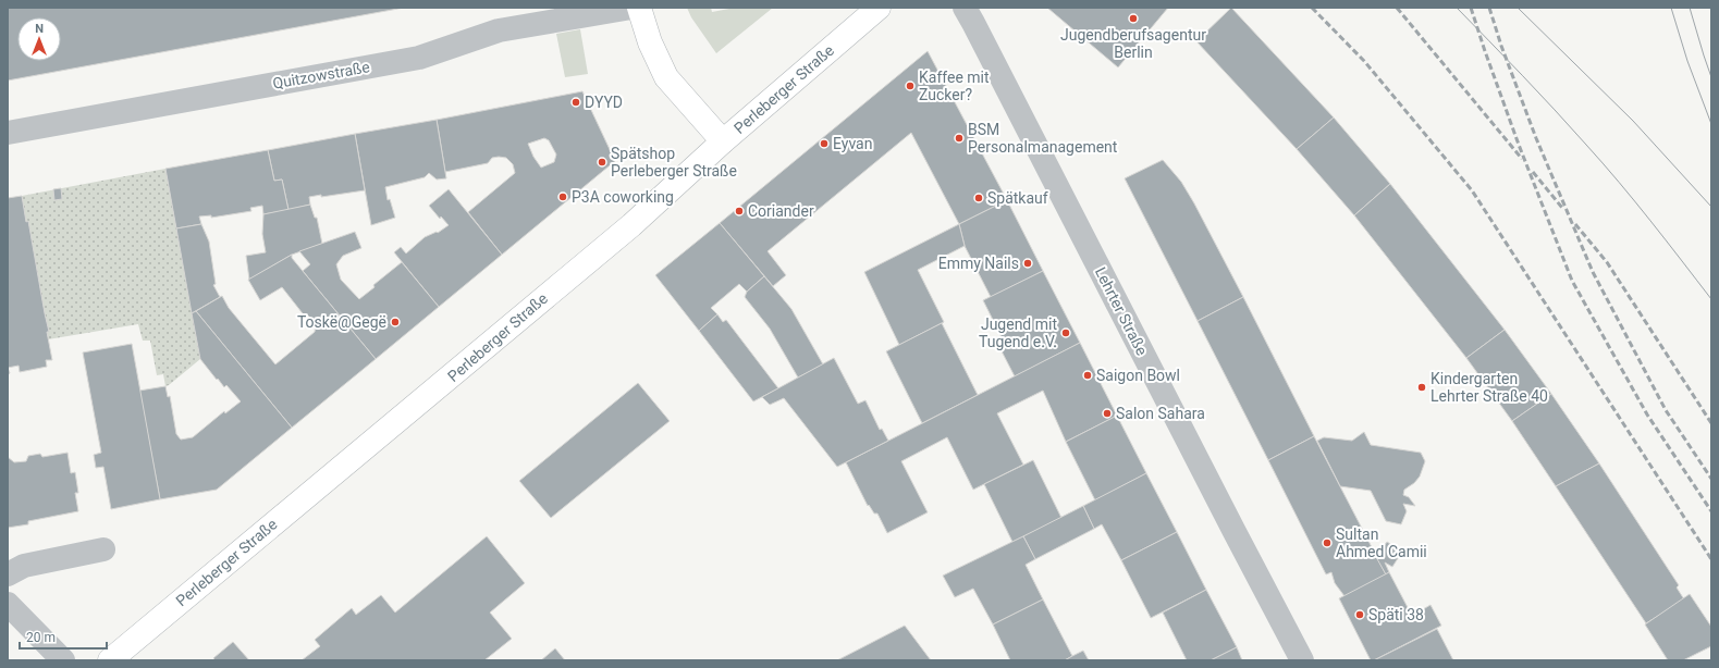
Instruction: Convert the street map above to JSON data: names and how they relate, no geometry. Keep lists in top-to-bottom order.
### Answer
{
  "streets": {
    "main road": ["Perleberger Straße"],
    "street": ["Quitzowstraße", "Lehrter Straße"]
  },
  "places": [
    "Jugendberufsagentur Berlin",
    "Kaffee mit Zucker?",
    "DYYD",
    "BSM Personalmanagement",
    "Eyvan",
    "Spätshop Perleberger Straße",
    "P3A coworking",
    "Spätkauf",
    "Coriander",
    "Emmy Nails",
    "Toskë@Gegë",
    "Jugend mit Tugend e.V.",
    "Saigon Bowl",
    "Kindergarten Lehrter Straße 40",
    "Salon Sahara",
    "Sultan Ahmed Camii",
    "Späti 38"
  ],
  "scale_bar": "20 m",
  "north": "top"
}
